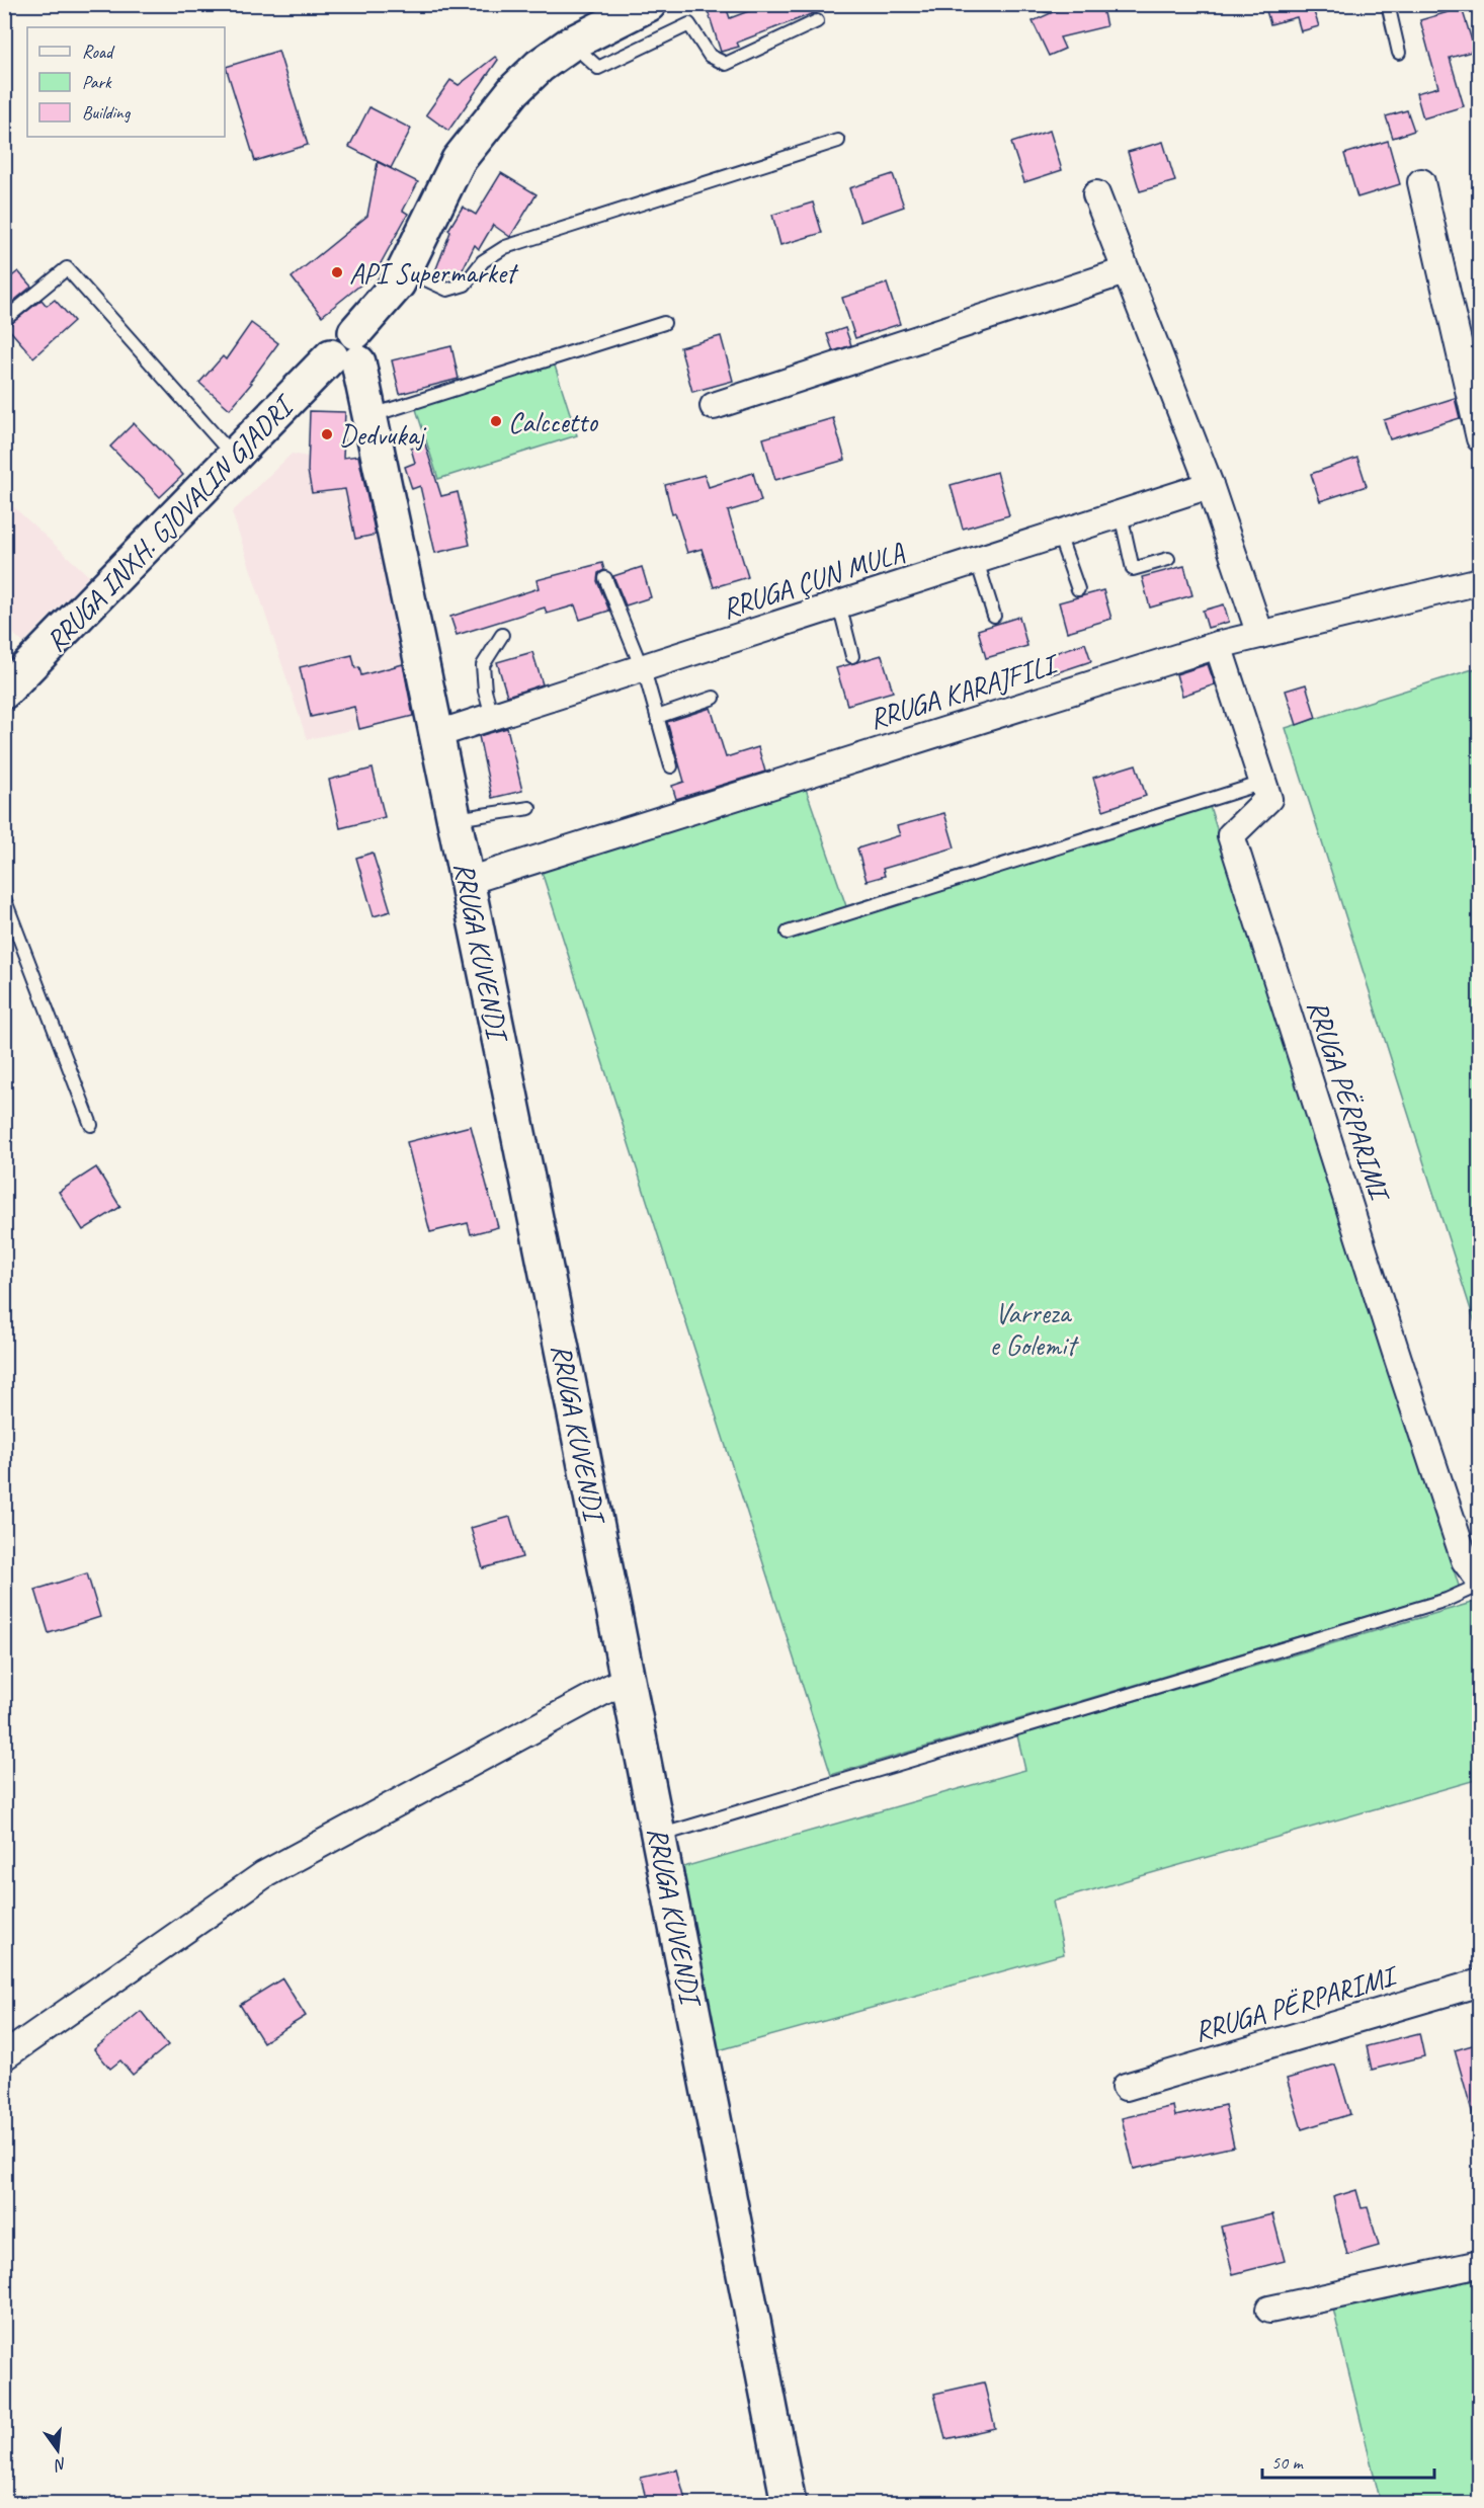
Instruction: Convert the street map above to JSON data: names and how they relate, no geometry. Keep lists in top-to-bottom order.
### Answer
{
  "streets": {
    "street": [
      "RRUGA INXH. GJOVALIN GJADRI",
      "RRUGA ÇUN MULA",
      "RRUGA KARAJFILI",
      "RRUGA KUVENDI",
      "RRUGA PËRPARIMI"
    ]
  },
  "crossings": [
    ["RRUGA INXH. GJOVALIN GJADRI", "RRUGA KUVENDI"],
    ["RRUGA ÇUN MULA", "RRUGA KUVENDI"],
    ["RRUGA KARAJFILI", "RRUGA KUVENDI"],
    ["RRUGA KARAJFILI", "RRUGA PËRPARIMI"]
  ],
  "parks": ["Varreza e Golemit"],
  "places": ["API Supermarket", "Calccetto", "Dedvukaj"],
  "legend": ["Road", "Park", "Building"],
  "scale_bar": "50 m",
  "north": "bottom"
}
